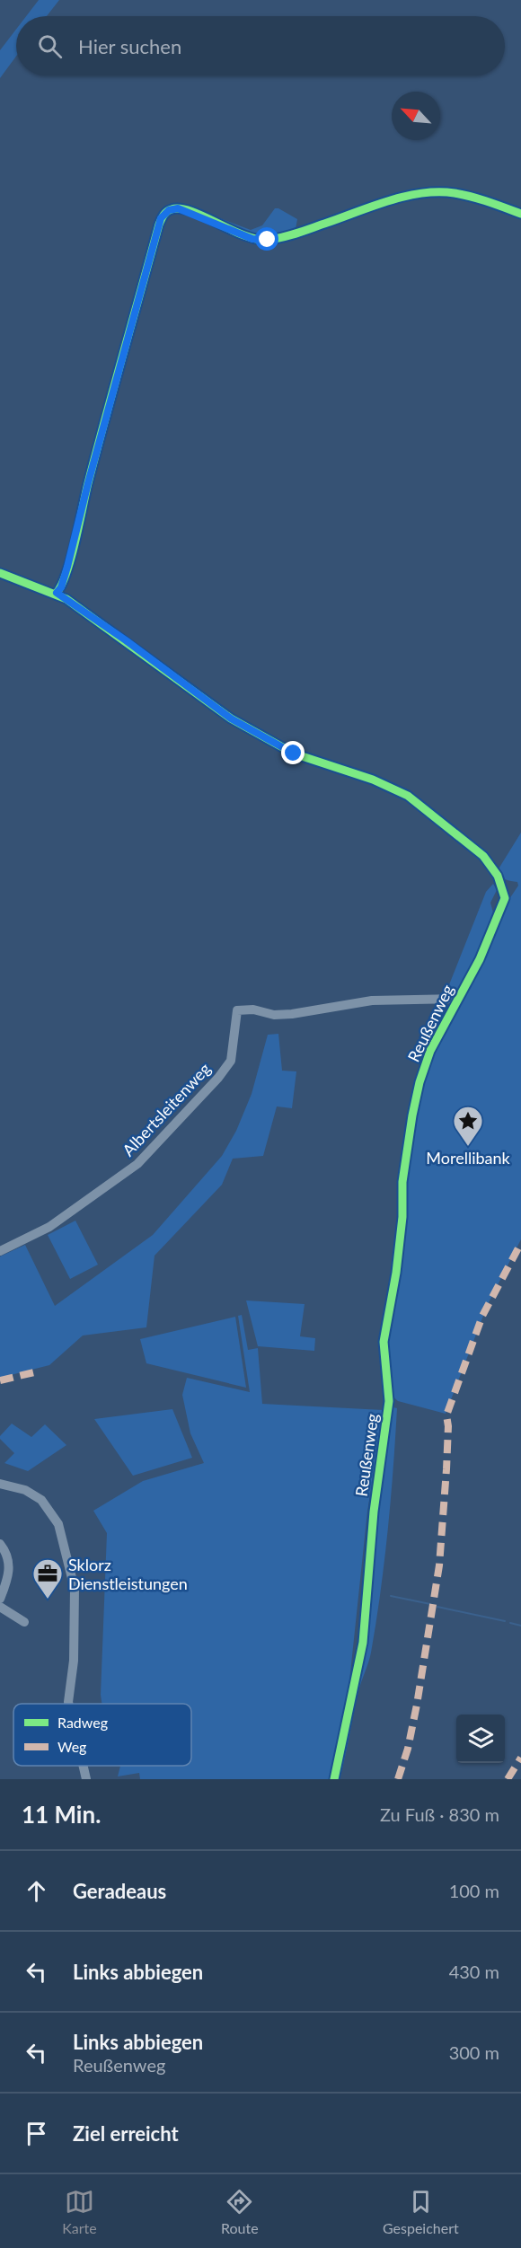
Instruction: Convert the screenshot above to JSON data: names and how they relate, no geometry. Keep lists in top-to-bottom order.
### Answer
{
  "streets": {
    "street": ["Reußenweg", "Albertsleitenweg"]
  },
  "crossings": [
    ["Reußenweg", "Albertsleitenweg"]
  ],
  "places": {
    "place": ["Morellibank"],
    "office": ["Sklorz Dienstleistungen"]
  },
  "legend": ["Radweg", "Weg"],
  "north": "top left",
  "page": {
    "search": "Hier suchen",
    "heading": ["11 Min.", "Zu Fuß · 830 m"],
    "list": [
      ["Geradeaus", "100 m"],
      ["Links abbiegen", "430 m"],
      ["Links abbiegen", "Reußenweg", "300 m"],
      "Ziel erreicht"
    ],
    "nav": ["Karte", "Route", "Gespeichert"]
  }
}
